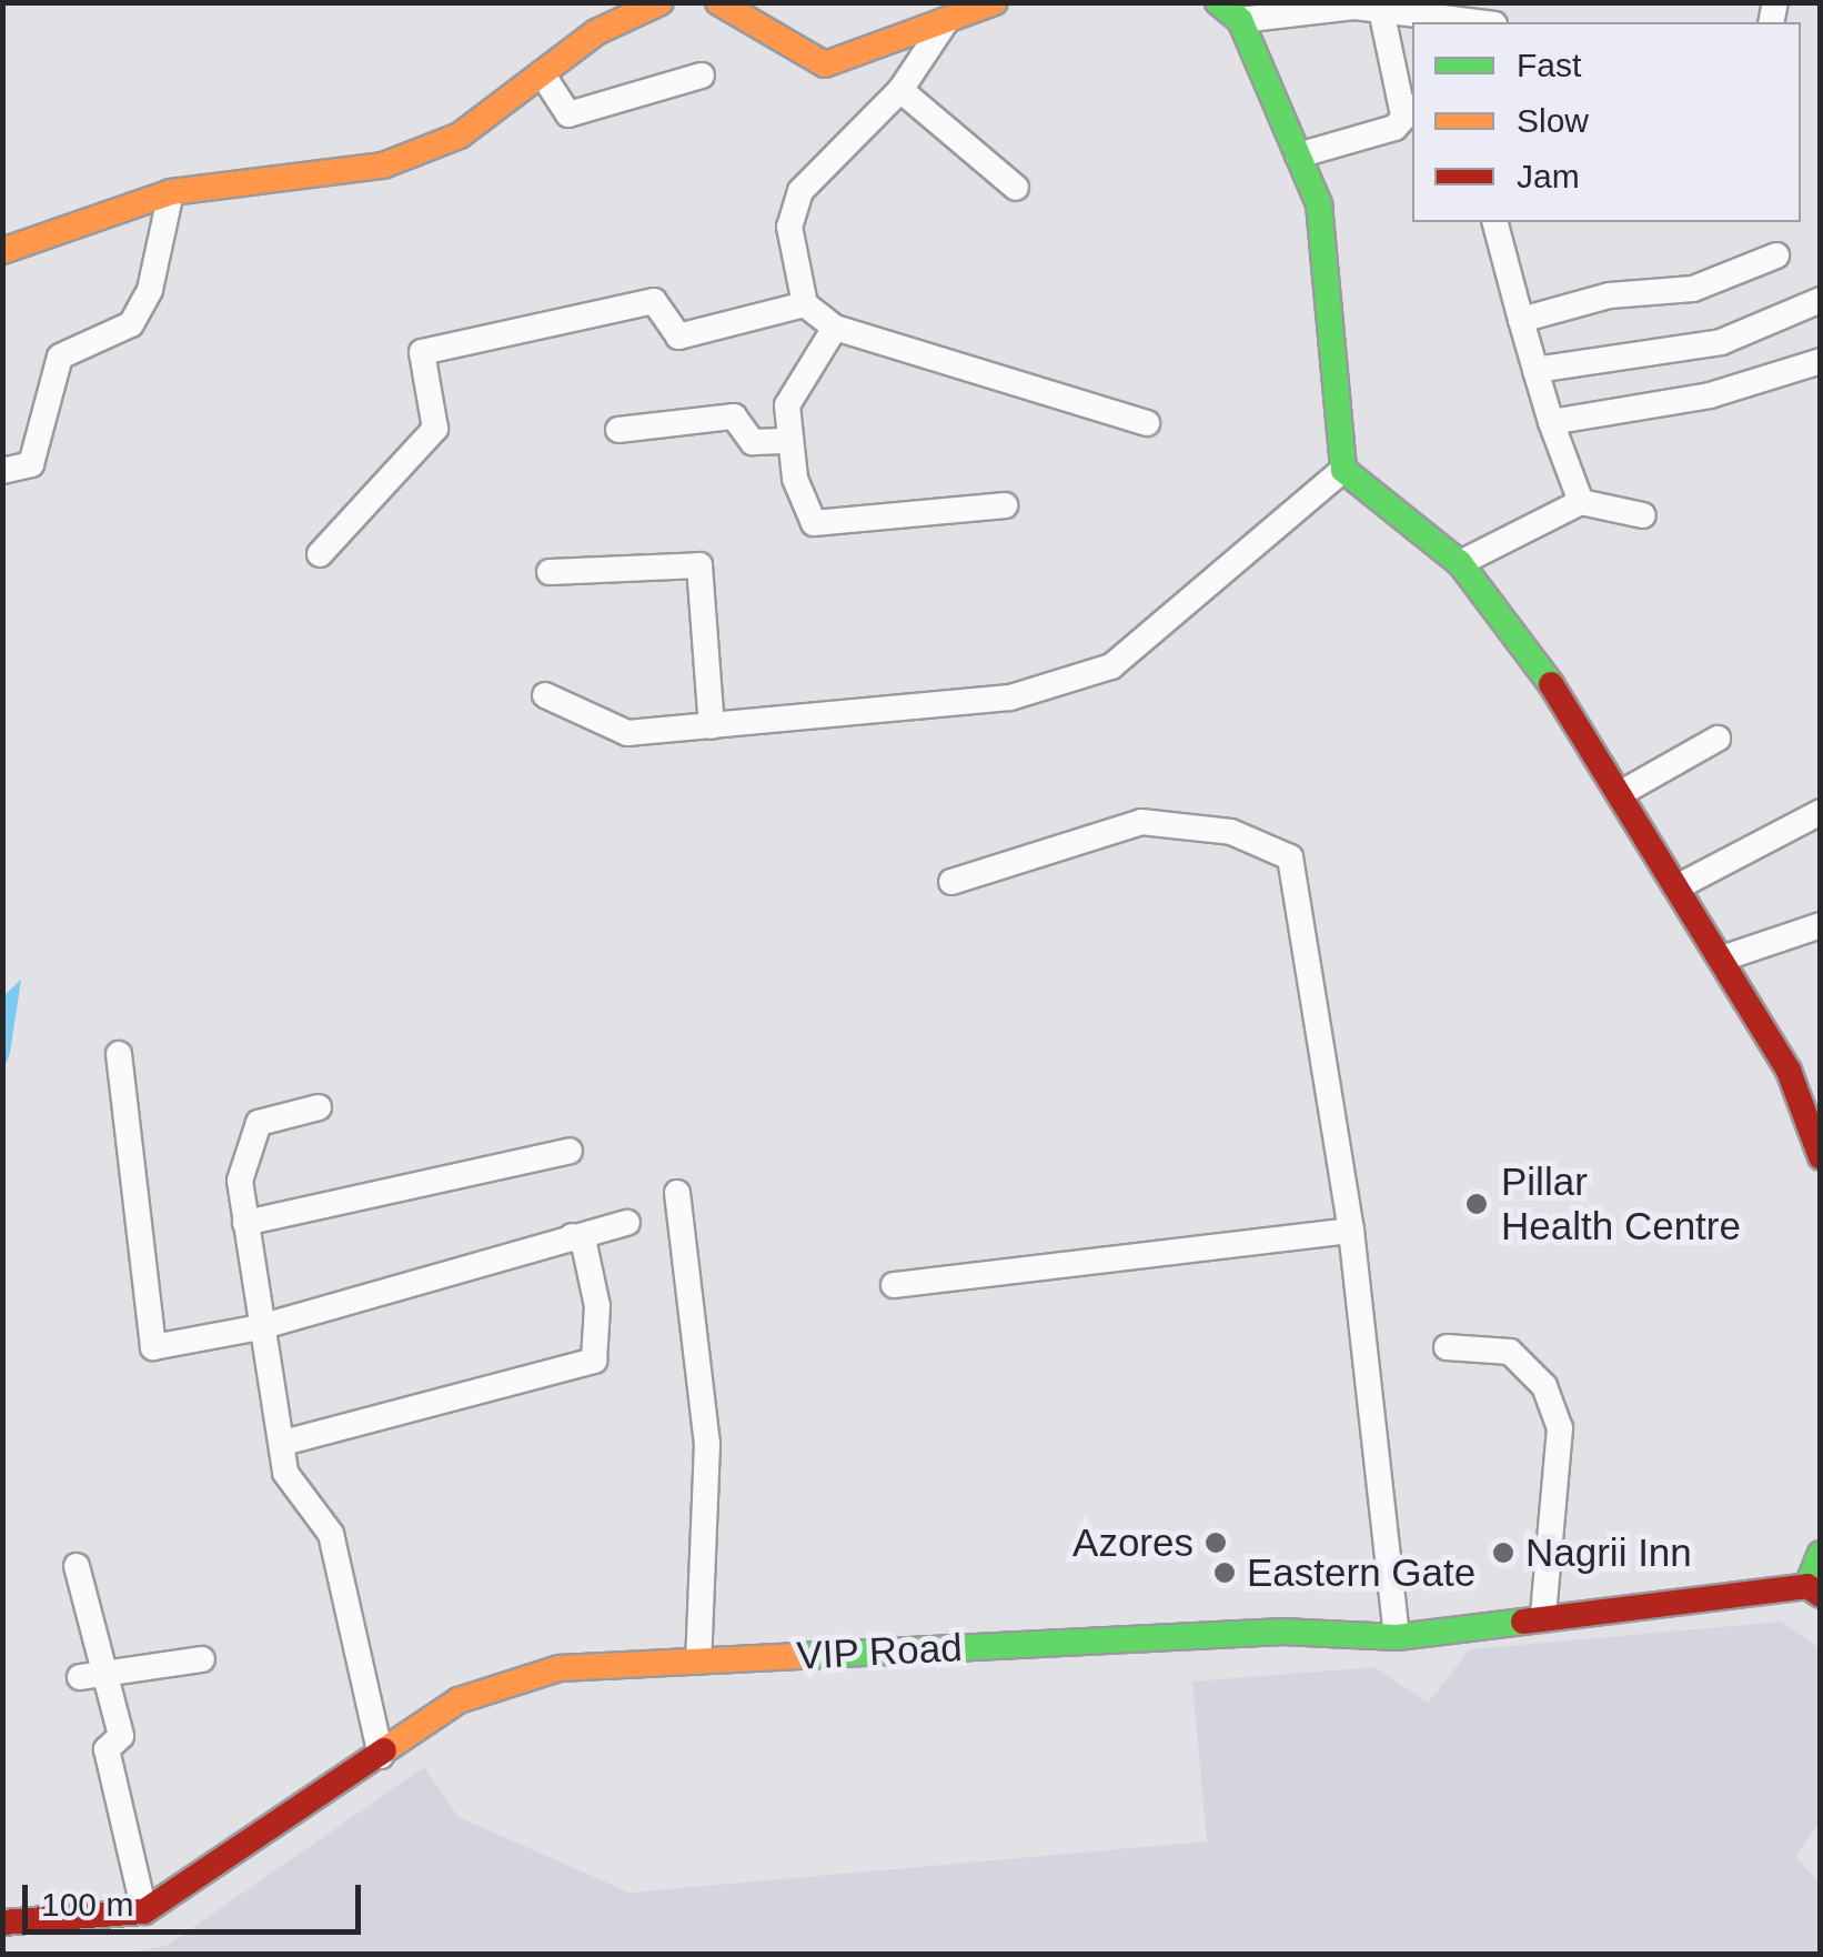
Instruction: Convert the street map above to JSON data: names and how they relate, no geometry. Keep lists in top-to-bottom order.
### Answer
{
  "streets": {
    "main road": ["VIP Road"]
  },
  "places": [
    "Pillar Health Centre",
    "Azores",
    "Nagrii Inn",
    "Eastern Gate"
  ],
  "legend": ["Fast", "Slow", "Jam"],
  "scale_bar": "100 m"
}
